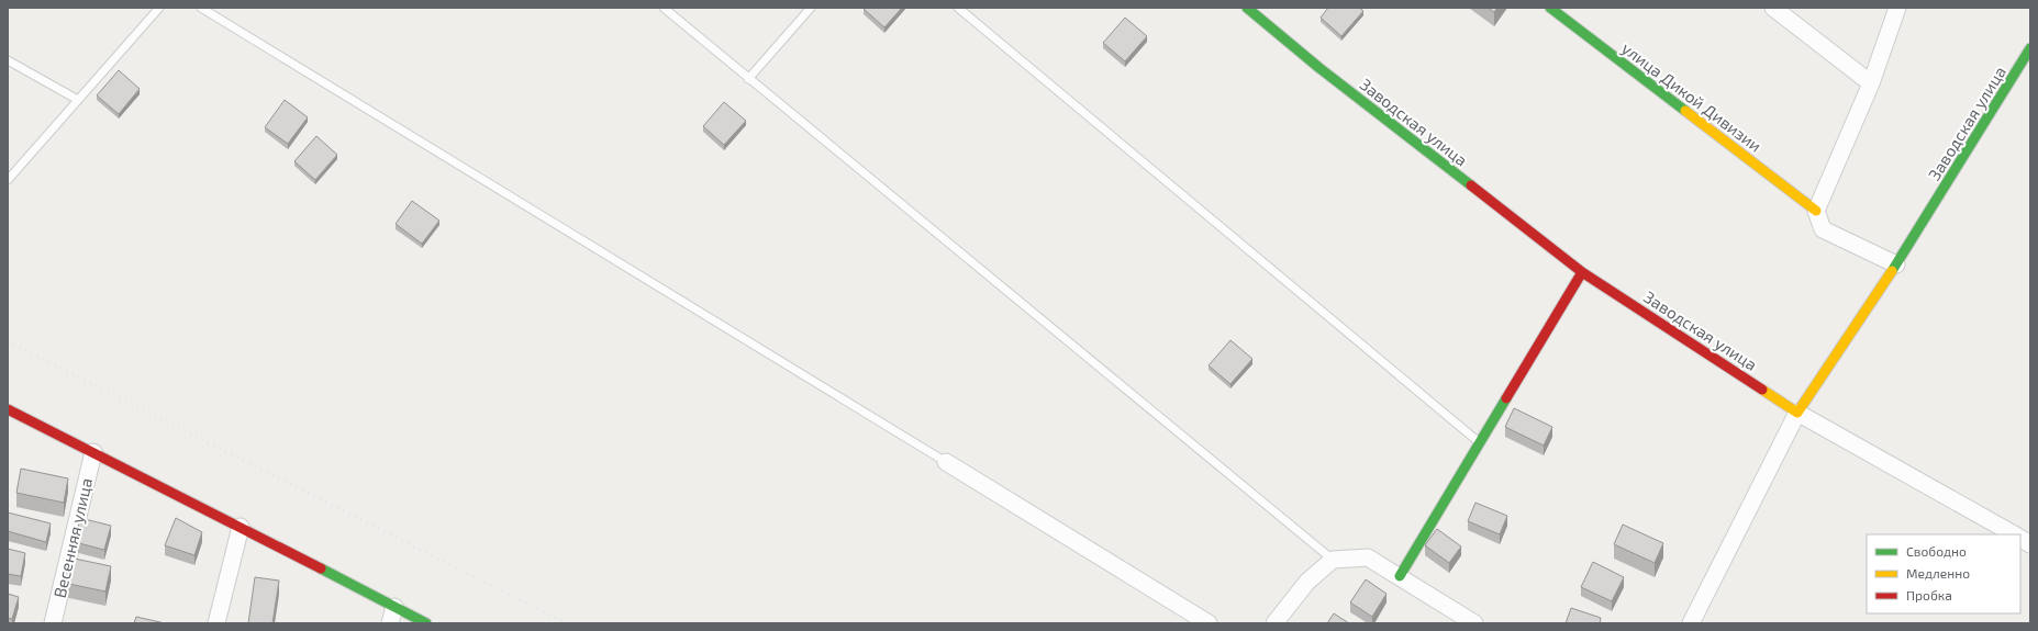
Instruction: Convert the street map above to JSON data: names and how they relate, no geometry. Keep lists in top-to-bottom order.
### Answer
{
  "streets": {
    "street": ["улица Дикой Дивизии", "Заводская улица", "Весенняя улица"]
  },
  "legend": ["Свободно", "Медленно", "Пробка"]
}
